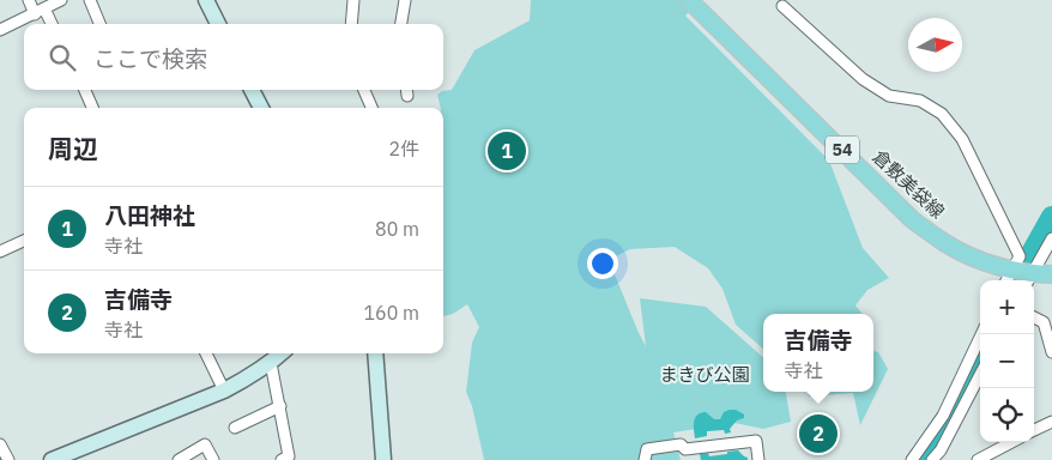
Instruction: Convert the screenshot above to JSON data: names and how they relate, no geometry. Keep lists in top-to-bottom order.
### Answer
{
  "streets": {
    "main road": ["54", "倉敷美袋線"]
  },
  "parks": ["まきび公園"],
  "north": "right",
  "page": {
    "search": "ここで検索",
    "heading": ["周辺", "2件"],
    "pins": ["1", "2"],
    "list": [
      {
        "mark": "1",
        "name": "八田神社",
        "note": "寺社",
        "value": "80 m"
      },
      {
        "mark": "2",
        "name": "吉備寺",
        "note": "寺社",
        "value": "160 m"
      }
    ],
    "map_buttons": ["+", "−"],
    "popup": ["吉備寺", "寺社"]
  }
}
